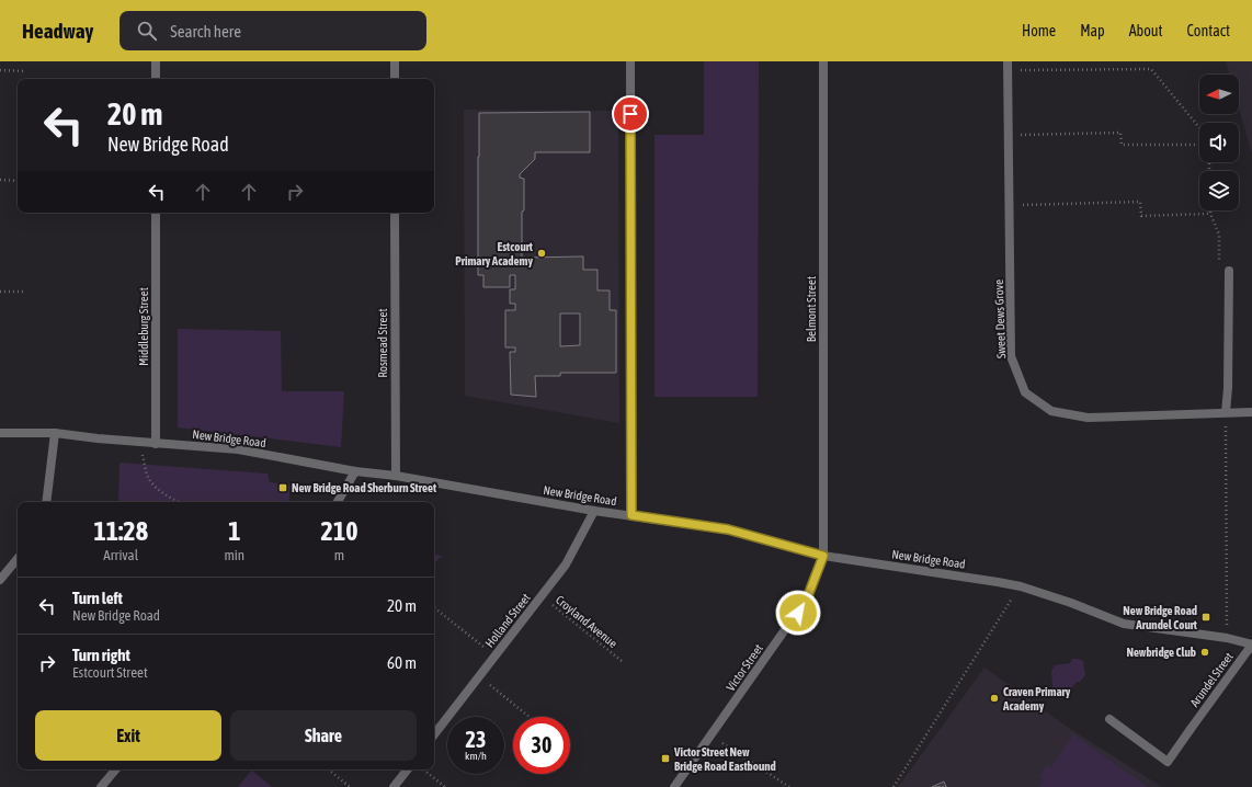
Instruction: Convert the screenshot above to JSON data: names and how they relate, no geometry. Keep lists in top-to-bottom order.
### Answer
{
  "streets": {
    "street": [
      "Belmont Street",
      "Sweet Dews Grove",
      "Middleburg Street",
      "Rosmead Street",
      "New Bridge Road",
      "Holland Street",
      "Victor Street",
      "Arundel Street"
    ],
    "path": ["Croyland Avenue"]
  },
  "crossings": [
    ["Belmont Street", "New Bridge Road"],
    ["Belmont Street", "Victor Street"],
    ["Middleburg Street", "New Bridge Road"],
    ["Rosmead Street", "New Bridge Road"],
    ["New Bridge Road", "Holland Street"],
    ["New Bridge Road", "Victor Street"],
    ["New Bridge Road", "Arundel Street"],
    ["Holland Street", "Croyland Avenue"]
  ],
  "places": {
    "other": ["Estcourt Primary Academy", "Newbridge Club", "Craven Primary Academy"],
    "transit": ["New Bridge Road Sherburn Street", "New Bridge Road Arundel Court", "Victor Street New Bridge Road Eastbound"]
  },
  "north": "left",
  "page": {
    "header": "Headway",
    "search": "Search here",
    "nav": [
      "Home",
      "Map",
      "About",
      "Contact"
    ],
    "turn": ["20 m", "New Bridge Road"],
    "eta": [
      "11:28",
      "Arrival",
      "1",
      "min",
      "210",
      "m"
    ],
    "list": [
      {
        "name": "Turn left",
        "note": "New Bridge Road",
        "value": "20 m"
      },
      {
        "name": "Turn right",
        "note": "Estcourt Street",
        "value": "60 m"
      }
    ],
    "buttons": ["Exit", "Share"],
    "speed": "23 km/h",
    "limit": "30"
  }
}
